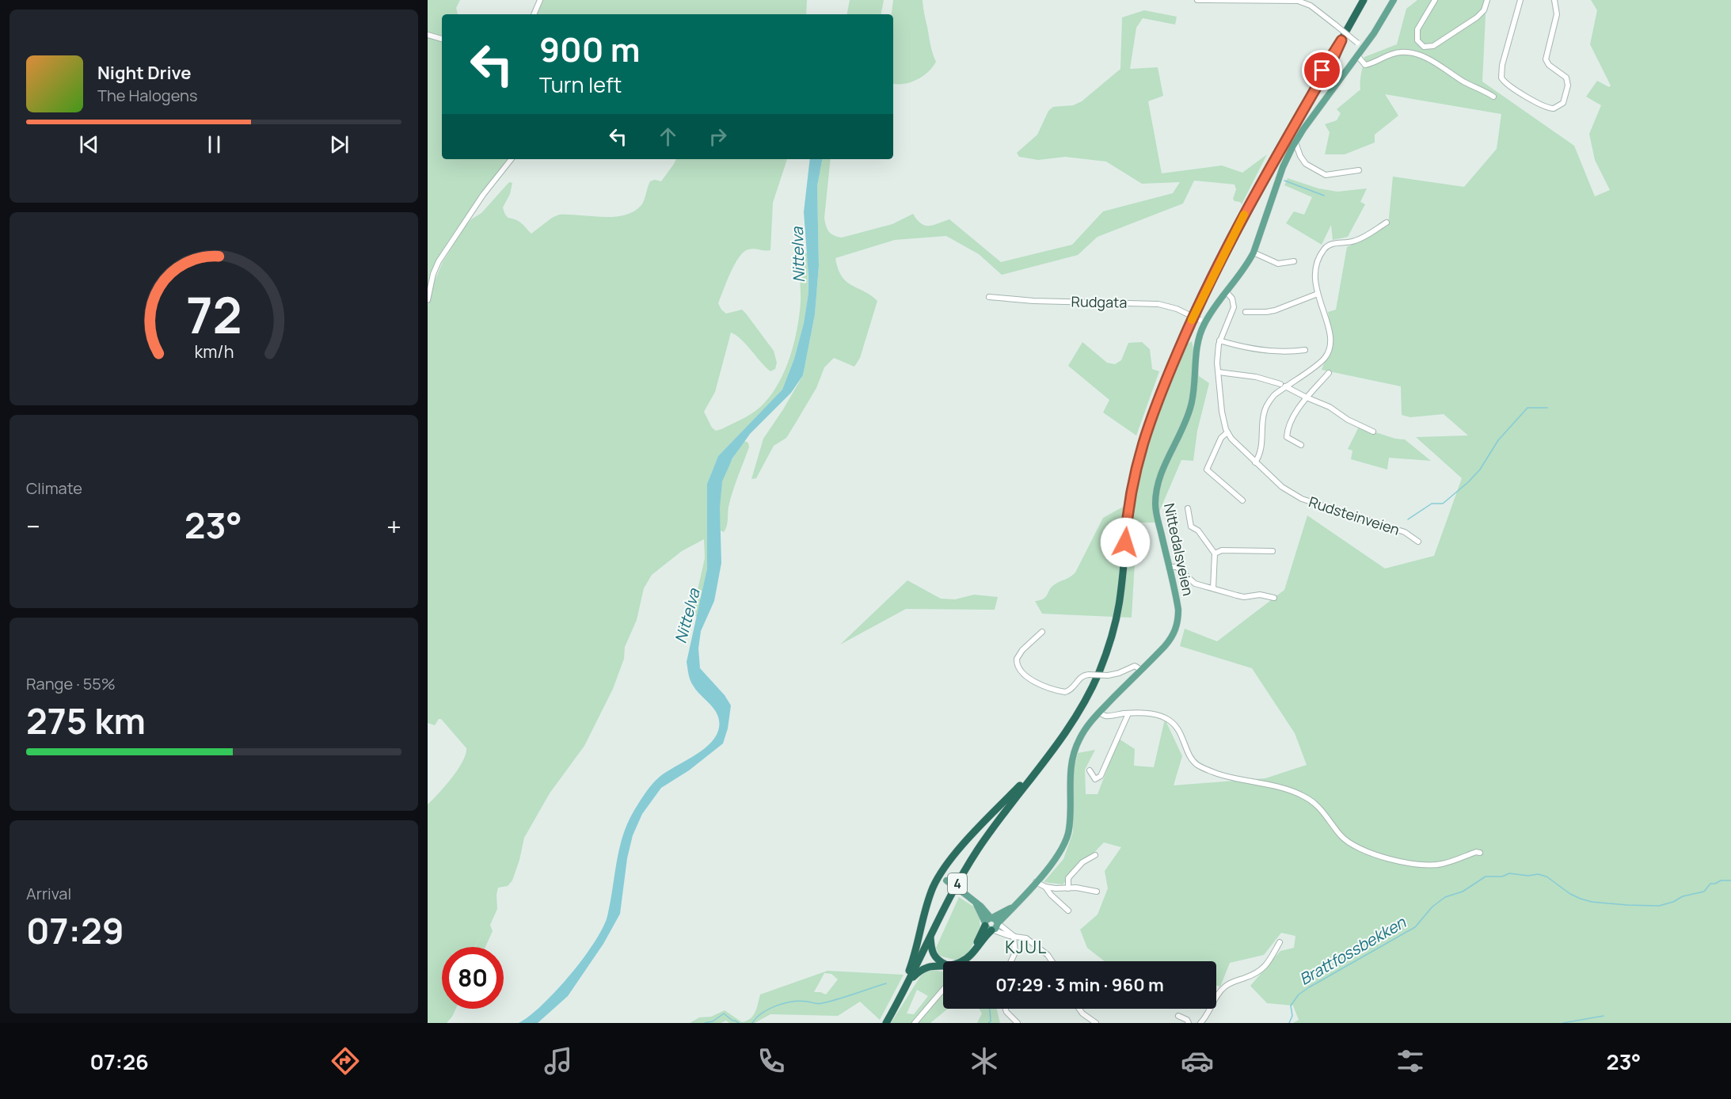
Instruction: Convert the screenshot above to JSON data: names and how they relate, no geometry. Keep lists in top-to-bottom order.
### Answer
{
  "streets": {
    "highway": ["4"],
    "main road": ["Nittedalsveien"],
    "street": ["Rudgata", "Rudsteinveien"]
  },
  "crossings": [
    ["Rudgata", "Nittedalsveien"],
    ["Rudsteinveien", "Nittedalsveien"],
    ["Nittedalsveien", "4"]
  ],
  "districts": ["KJUL"],
  "water": ["Nittelva", "Brattfossbekken"],
  "page": {
    "turn": ["900 m", "Turn left"],
    "song": ["Night Drive", "The Halogens"],
    "tile": [
      "Climate",
      ["Range · 55%", "275 km"],
      ["Arrival", "07:29"]
    ],
    "heat": ["−", "23°", "+"],
    "limit": "80",
    "trip": "07:29 · 3 min · 960 m",
    "tabs": ["07:26", "23°"],
    "gauge": ["72", "km/h"]
  }
}
